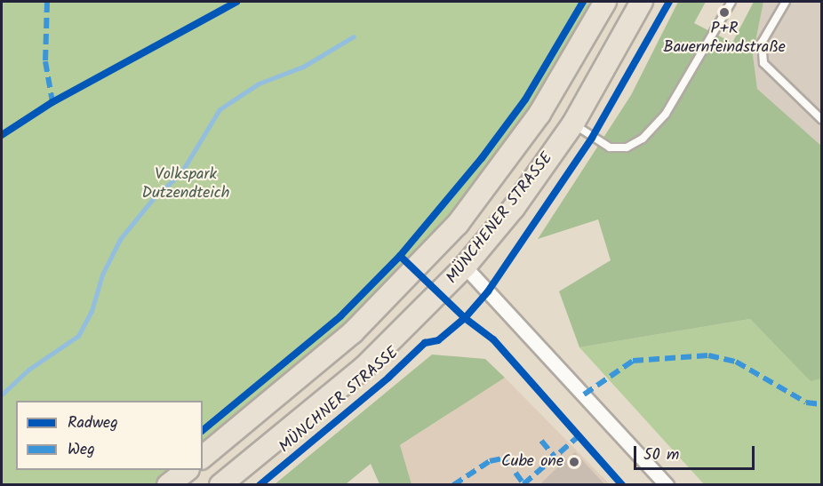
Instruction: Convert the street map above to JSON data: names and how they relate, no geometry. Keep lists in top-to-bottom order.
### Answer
{
  "streets": {
    "main road": ["MÜNCHENER STRASSE"],
    "cycle path": ["MÜNCHNER STRASSE"]
  },
  "parks": ["Volkspark Dutzendteich"],
  "places": ["P+R Bauernfeindstraße", "Cube one"],
  "legend": ["Radweg", "Weg"],
  "scale_bar": "50 m"
}
